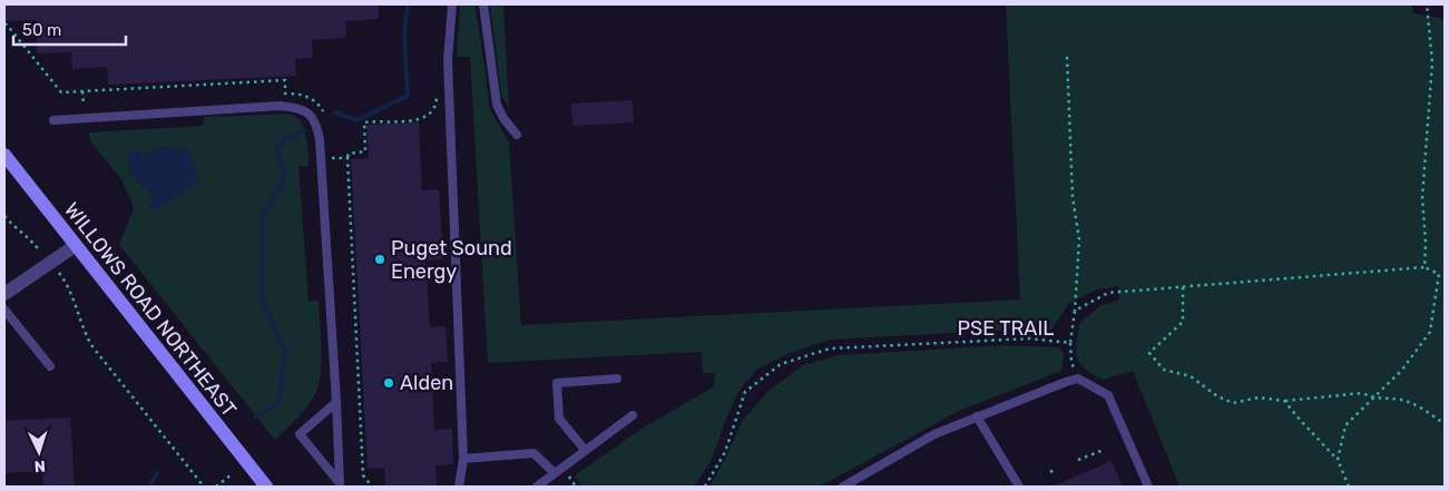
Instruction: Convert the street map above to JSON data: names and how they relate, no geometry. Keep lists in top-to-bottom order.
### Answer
{
  "streets": {
    "main road": ["WILLOWS ROAD NORTHEAST"],
    "path": ["PSE TRAIL"]
  },
  "places": ["Puget Sound Energy", "Alden"],
  "scale_bar": "50 m",
  "north": "bottom"
}
